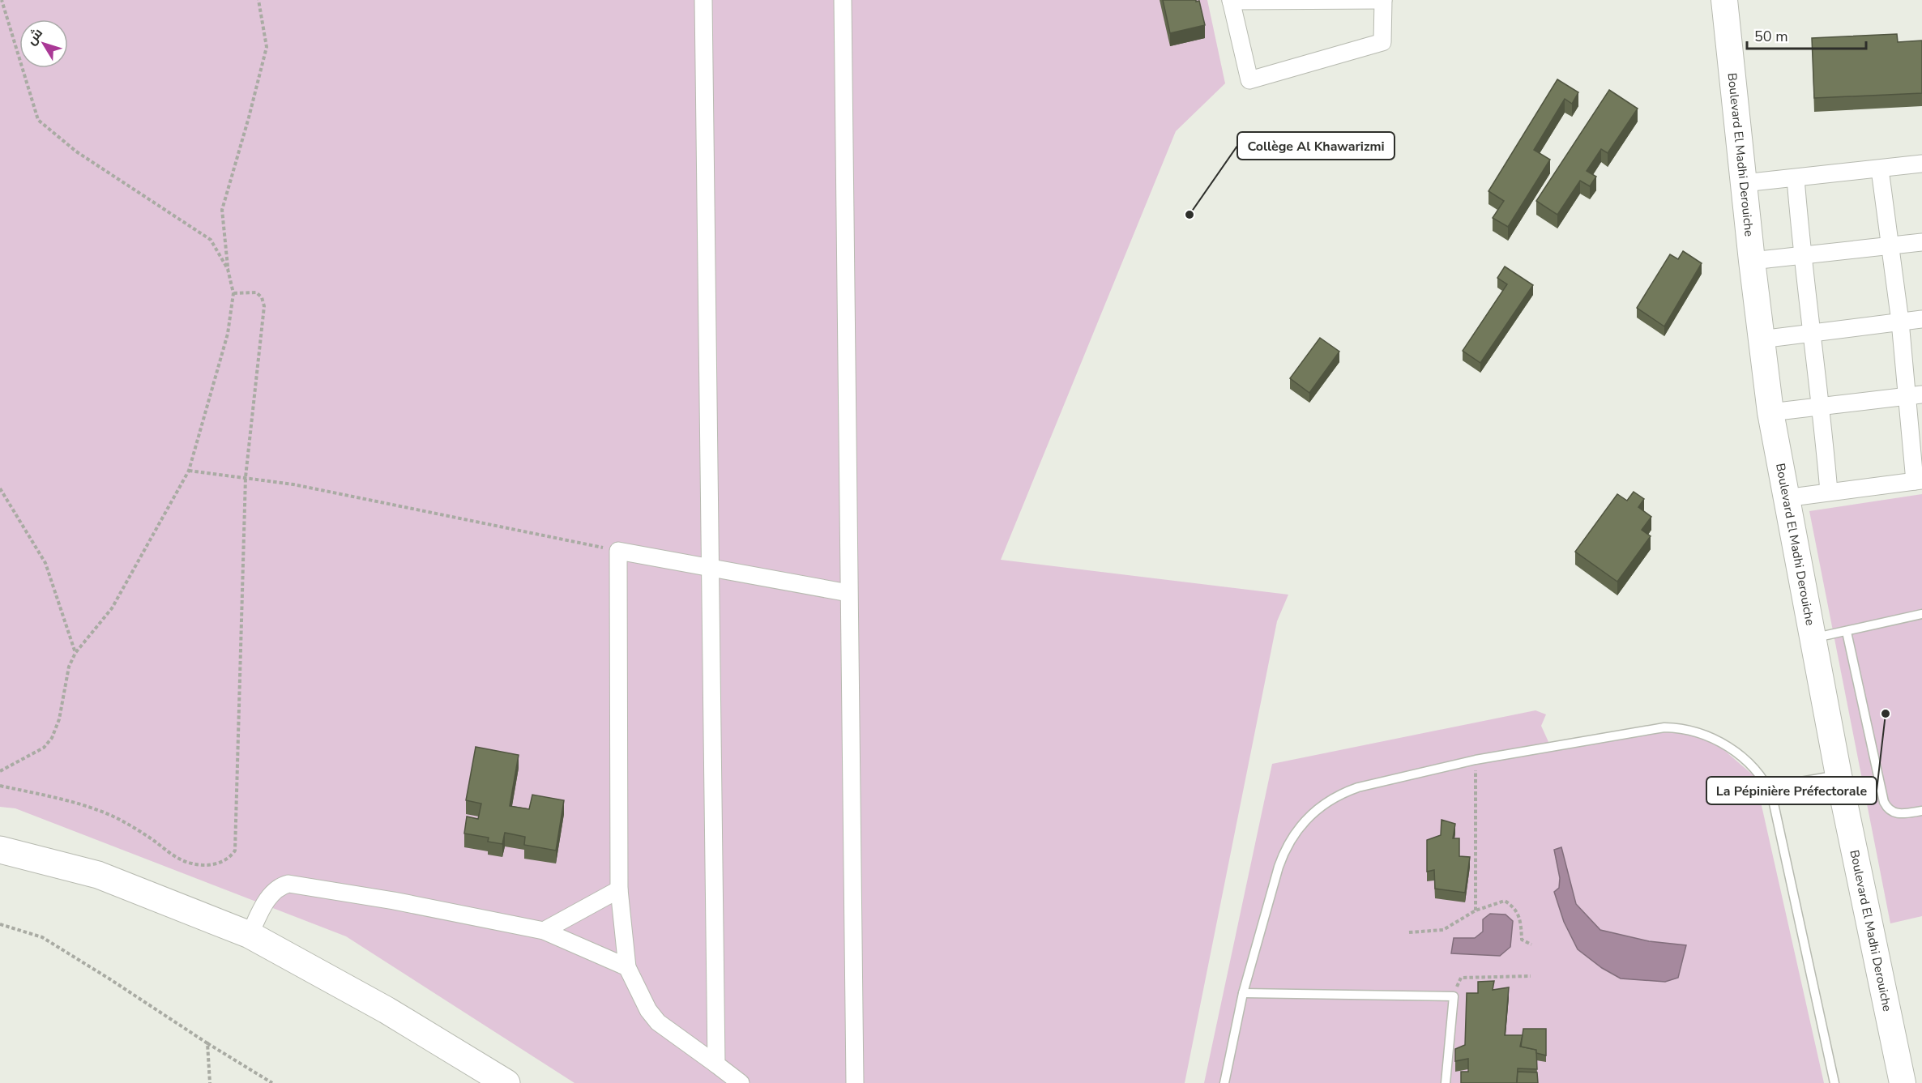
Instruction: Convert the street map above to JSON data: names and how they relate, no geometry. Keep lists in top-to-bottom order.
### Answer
{
  "streets": {
    "street": ["Boulevard El Madhi Derouiche"]
  },
  "places": ["Collège Al Khawarizmi", "La Pépinière Préfectorale"],
  "scale_bar": "50 m",
  "north": "top left"
}
